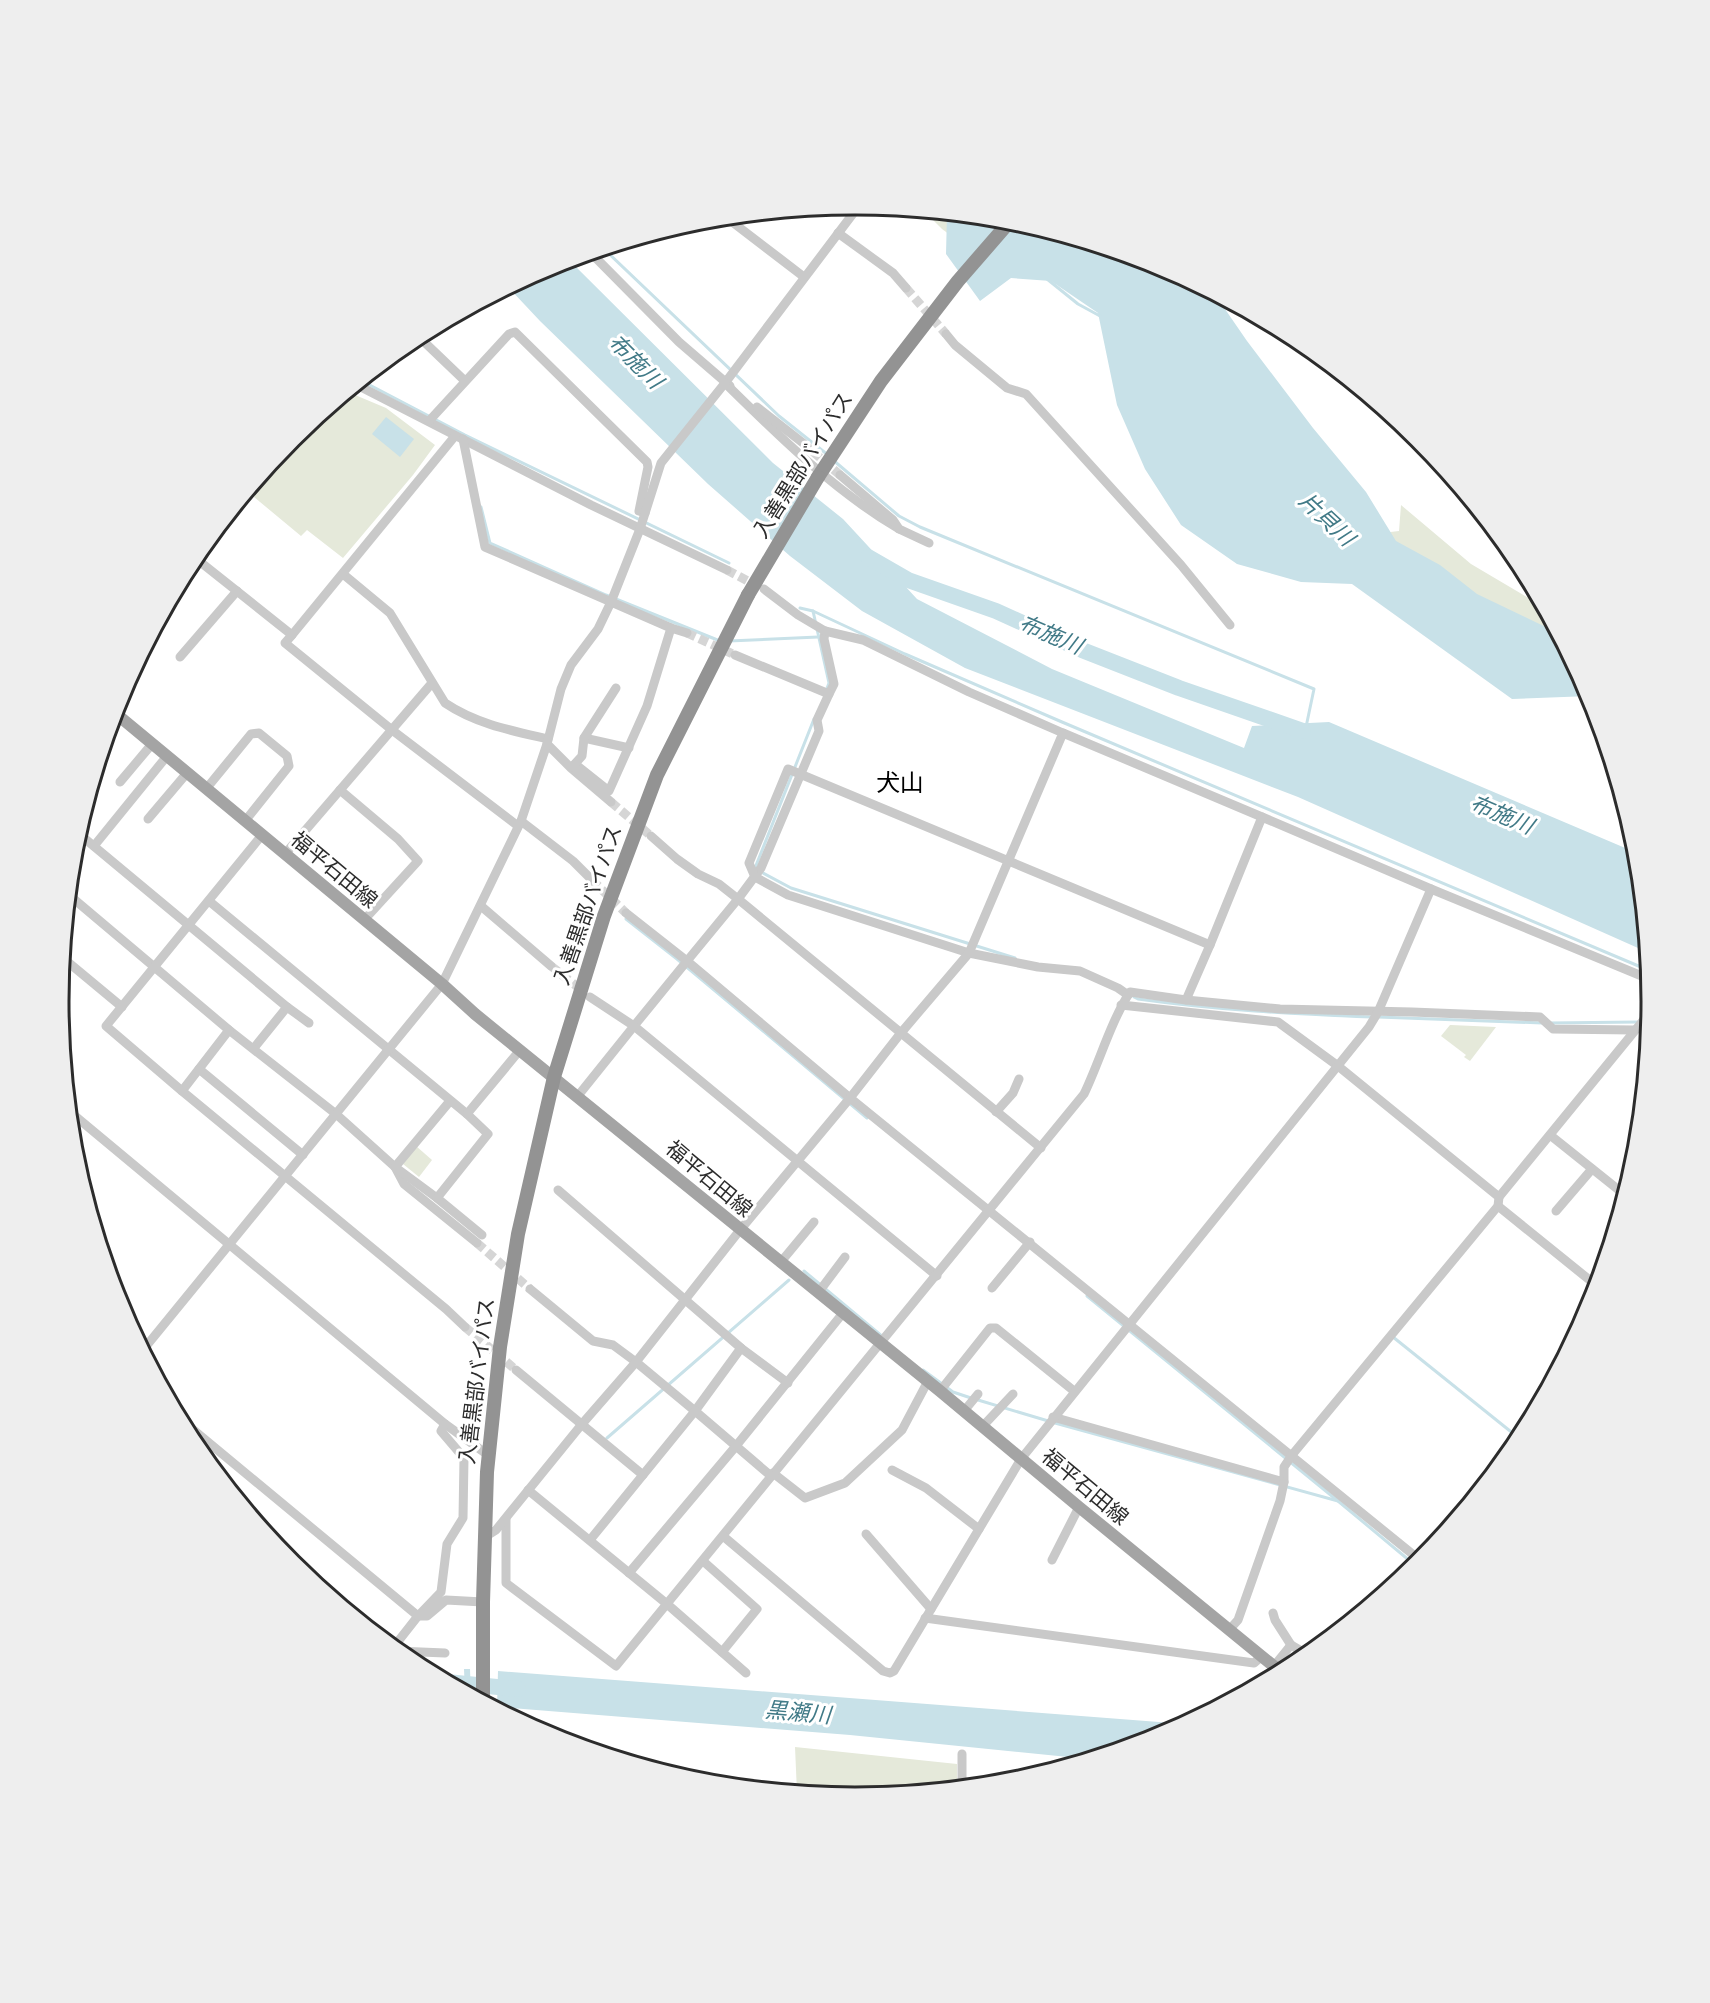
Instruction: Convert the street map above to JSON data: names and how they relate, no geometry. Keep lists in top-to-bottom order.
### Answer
{
  "streets": {
    "highway": ["入善黒部バイパス"],
    "main road": ["福平石田線"]
  },
  "crossings": [
    ["入善黒部バイパス", "福平石田線"]
  ],
  "districts": ["犬山"],
  "water": ["布施川", "片貝川", "黒瀬川"]
}
